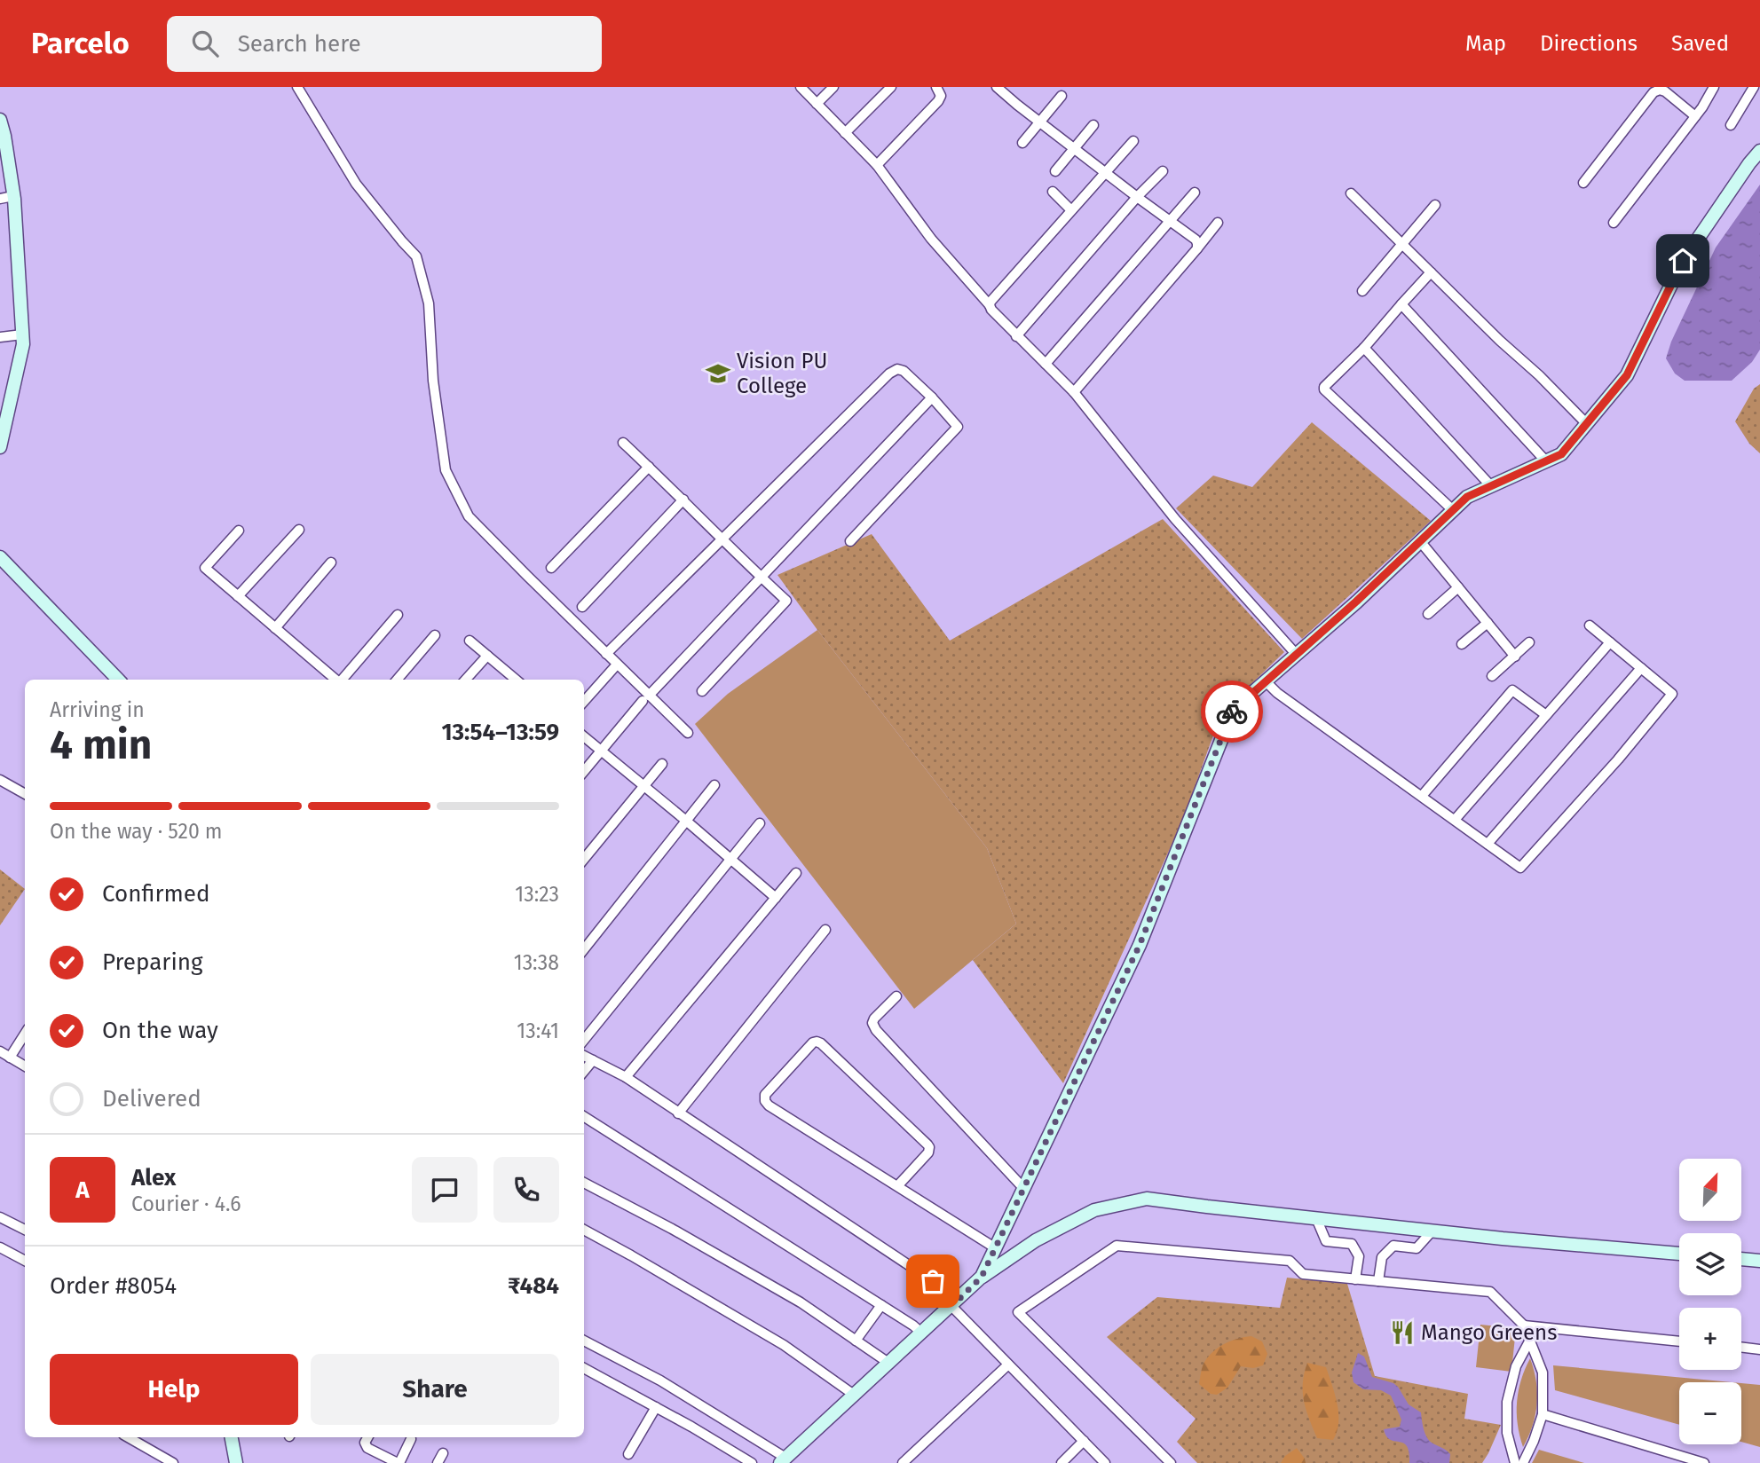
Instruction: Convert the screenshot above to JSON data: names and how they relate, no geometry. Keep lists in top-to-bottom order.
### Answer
{
  "places": {
    "school or university": ["Vision PU College"],
    "restaurant": ["Mango Greens"]
  },
  "north": "top right",
  "page": {
    "header": "Parcelo",
    "search": "Search here",
    "nav": ["Map", "Directions", "Saved"],
    "heading": ["4 min", "Arriving in", "13:54–13:59"],
    "panel": [
      "Alex",
      "Courier · 4.6",
      "Order #8054",
      "₹484"
    ],
    "bar": "On the way · 520 m",
    "list": [
      ["Confirmed", "13:23"],
      ["Preparing", "13:38"],
      ["On the way", "13:41"],
      "Delivered"
    ],
    "round": "A",
    "map_buttons": ["+", "−"],
    "buttons": ["Help", "Share"]
  }
}
